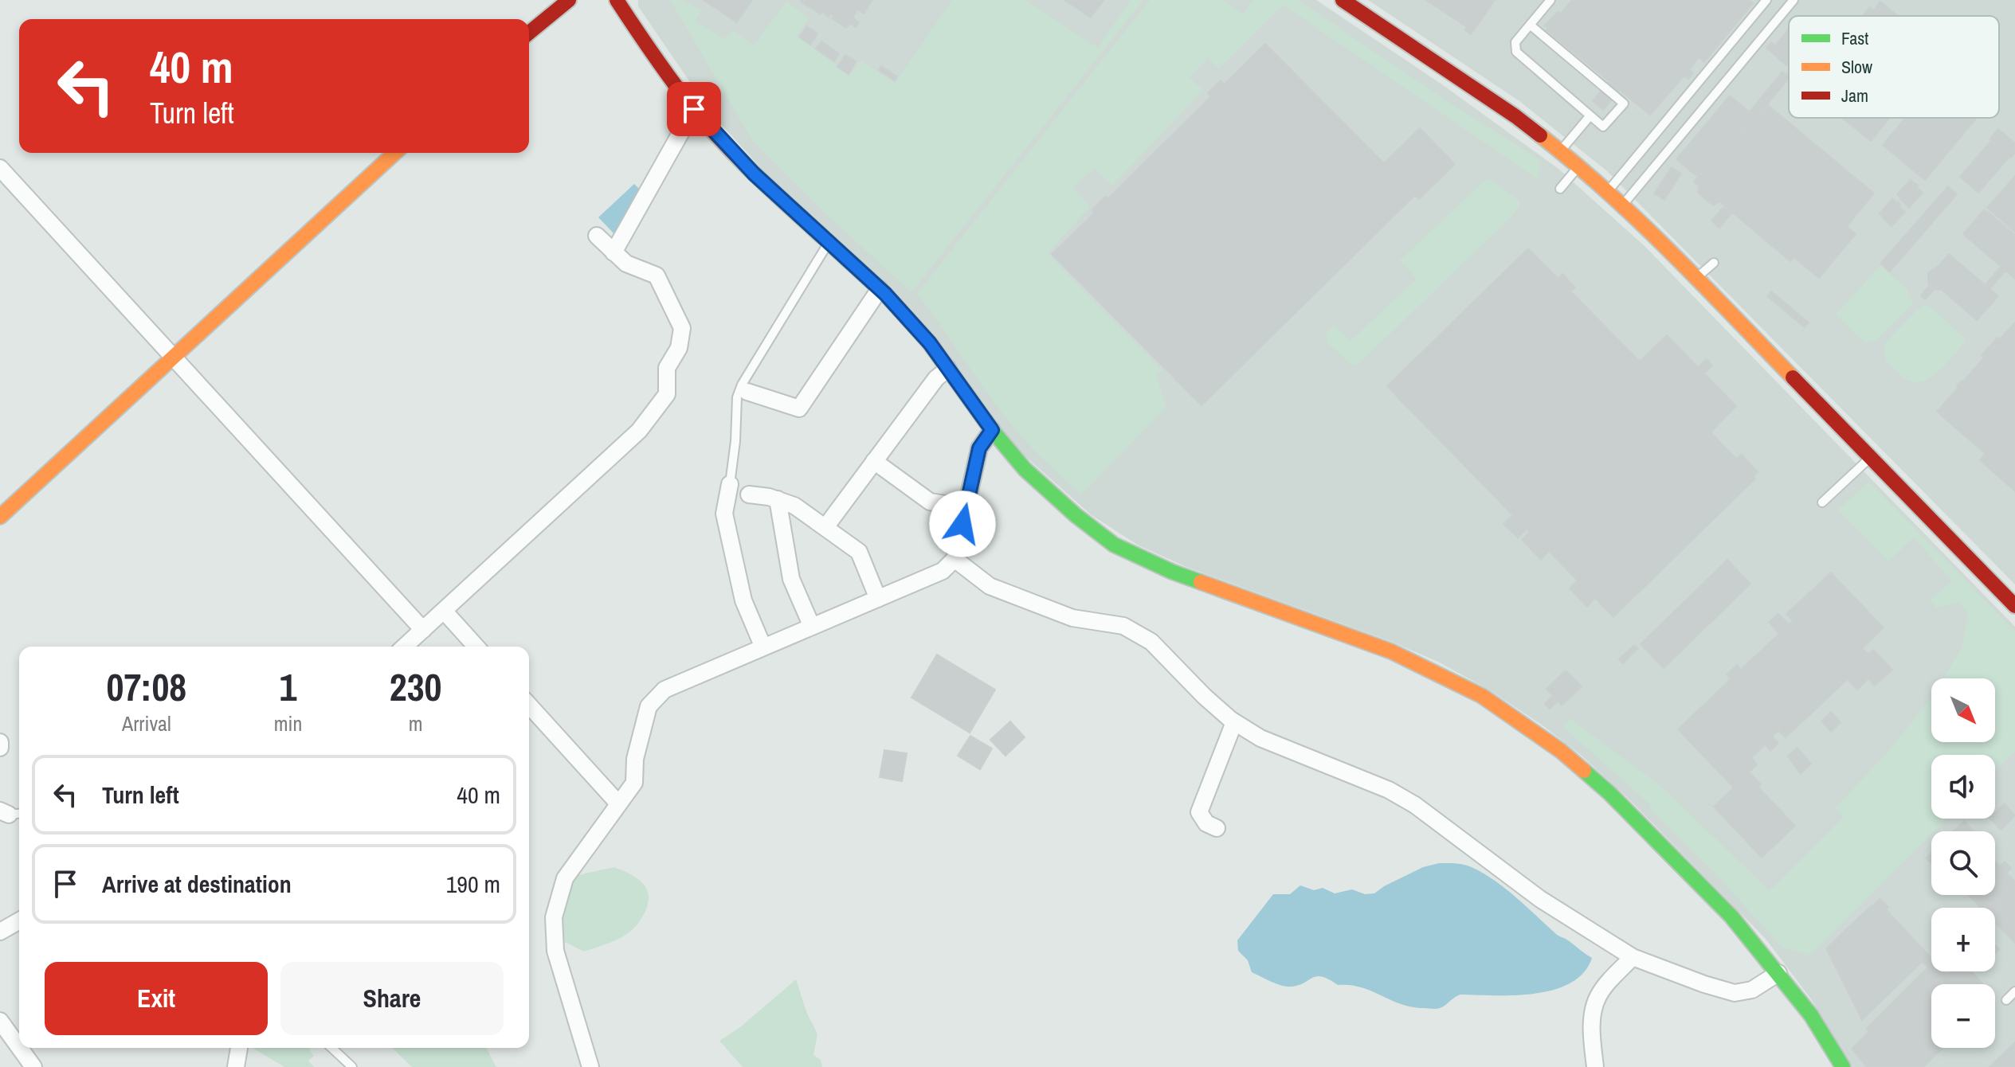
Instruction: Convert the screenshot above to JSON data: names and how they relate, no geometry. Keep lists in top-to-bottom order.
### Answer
{
  "legend": ["Fast", "Slow", "Jam"],
  "north": "bottom right",
  "page": {
    "turn": ["40 m", "Turn left"],
    "eta": [
      "07:08",
      "Arrival",
      "1",
      "min",
      "230",
      "m"
    ],
    "map_buttons": ["+", "−"],
    "list": [
      {
        "name": "Turn left",
        "value": "40 m"
      },
      {
        "name": "Arrive at destination",
        "value": "190 m"
      }
    ],
    "buttons": ["Exit", "Share"]
  }
}
